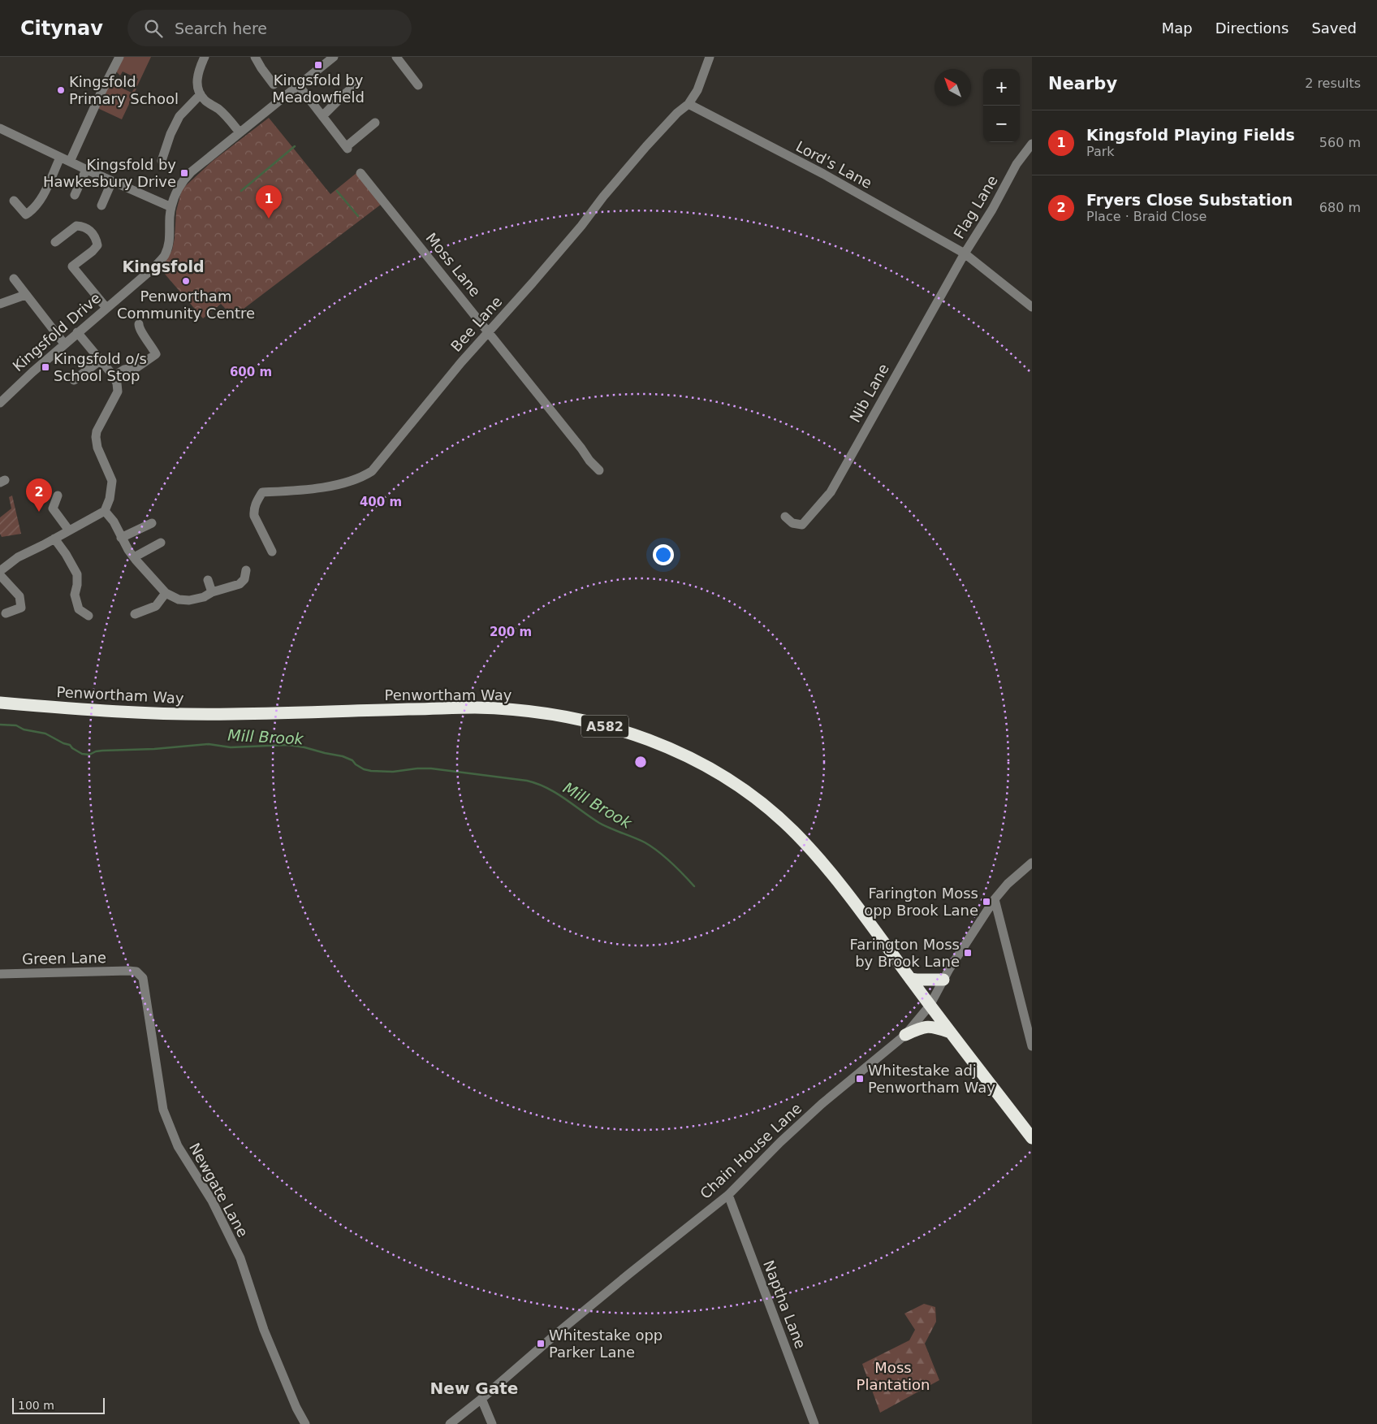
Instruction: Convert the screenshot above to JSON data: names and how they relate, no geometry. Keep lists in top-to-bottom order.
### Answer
{
  "streets": {
    "highway": ["Penwortham Way", "A582"],
    "street": [
      "Lord's Lane",
      "Flag Lane",
      "Moss Lane",
      "Bee Lane",
      "Kingsfold Drive",
      "Nib Lane",
      "Green Lane",
      "Chain House Lane",
      "Newgate Lane",
      "Naptha Lane"
    ]
  },
  "crossings": [
    ["Lord's Lane", "Flag Lane"],
    ["Lord's Lane", "Bee Lane"],
    ["Lord's Lane", "Nib Lane"],
    ["Flag Lane", "Nib Lane"],
    ["Moss Lane", "Bee Lane"],
    ["Penwortham Way", "Chain House Lane"],
    ["Green Lane", "Newgate Lane"],
    ["Chain House Lane", "Naptha Lane"]
  ],
  "districts": ["Kingsfold", "New Gate"],
  "water": ["Mill Brook"],
  "parks": ["Moss Plantation"],
  "places": {
    "transit": [
      "Kingsfold by Meadowfield",
      "Kingsfold by Hawkesbury Drive",
      "Kingsfold o/s School Stop",
      "Farington Moss opp Brook Lane",
      "Farington Moss by Brook Lane",
      "Whitestake adj Penwortham Way",
      "Whitestake opp Parker Lane"
    ],
    "other": ["Kingsfold Primary School", "Penwortham Community Centre"]
  },
  "scale_bar": "100 m",
  "north": "top left",
  "page": {
    "header": "Citynav",
    "search": "Search here",
    "nav": ["Map", "Directions", "Saved"],
    "heading": ["Nearby", "2 results"],
    "map_buttons": ["+", "−"],
    "list": [
      {
        "mark": "1",
        "name": "Kingsfold Playing Fields",
        "note": "Park",
        "value": "560 m"
      },
      {
        "mark": "2",
        "name": "Fryers Close Substation",
        "note": "Place · Braid Close",
        "value": "680 m"
      }
    ],
    "pins": ["1", "2"],
    "scale": "100 m"
  },
  "rings": ["600 m", "400 m", "200 m"]
}
